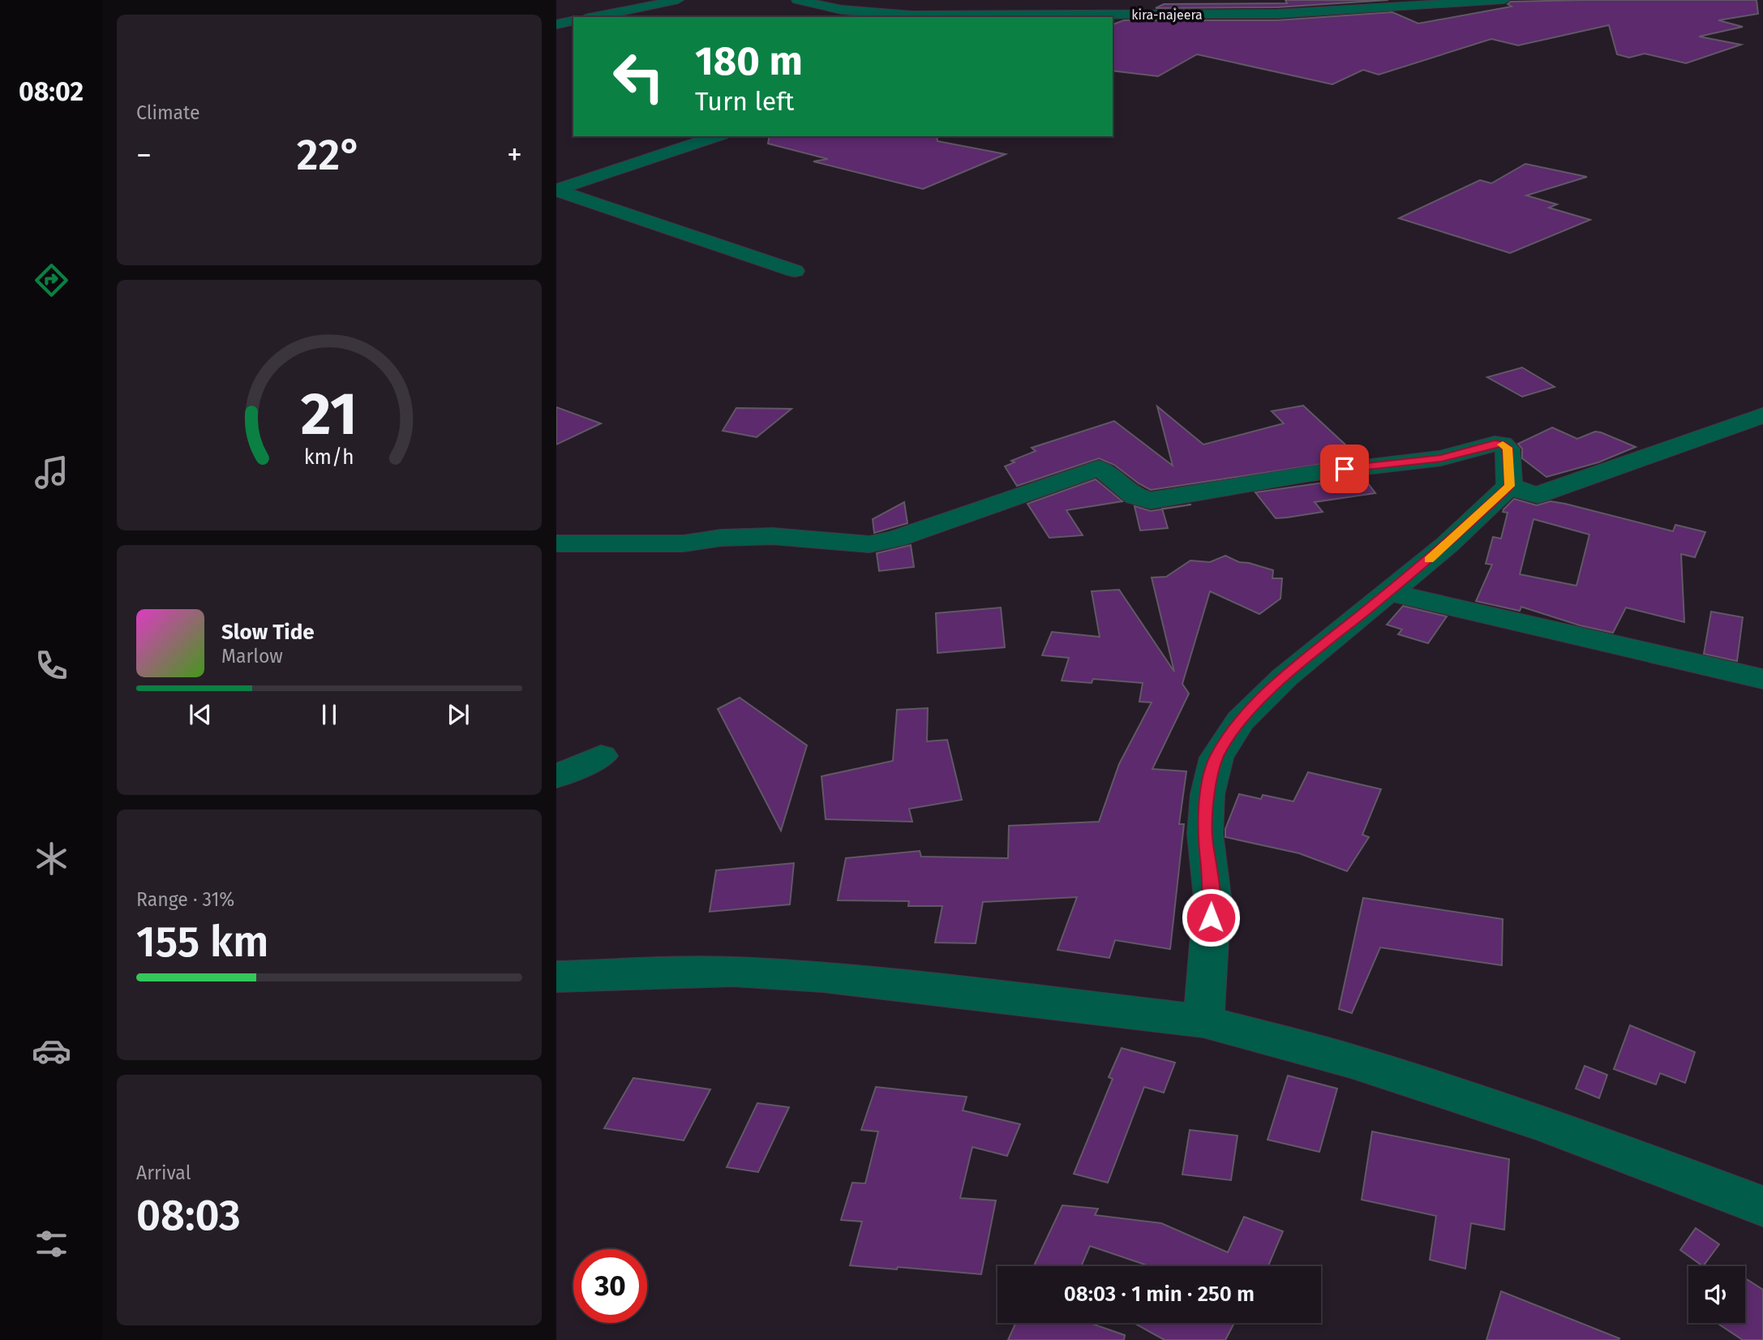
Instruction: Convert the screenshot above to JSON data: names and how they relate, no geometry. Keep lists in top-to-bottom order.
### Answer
{
  "streets": {
    "street": ["kira-najeera"]
  },
  "page": {
    "tabs": "08:02",
    "tile": [
      "Climate",
      ["Range · 31%", "155 km"],
      ["Arrival", "08:03"]
    ],
    "turn": ["180 m", "Turn left"],
    "heat": ["−", "22°", "+"],
    "song": ["Slow Tide", "Marlow"],
    "limit": "30",
    "trip": "08:03 · 1 min · 250 m",
    "gauge": ["21", "km/h"]
  }
}
